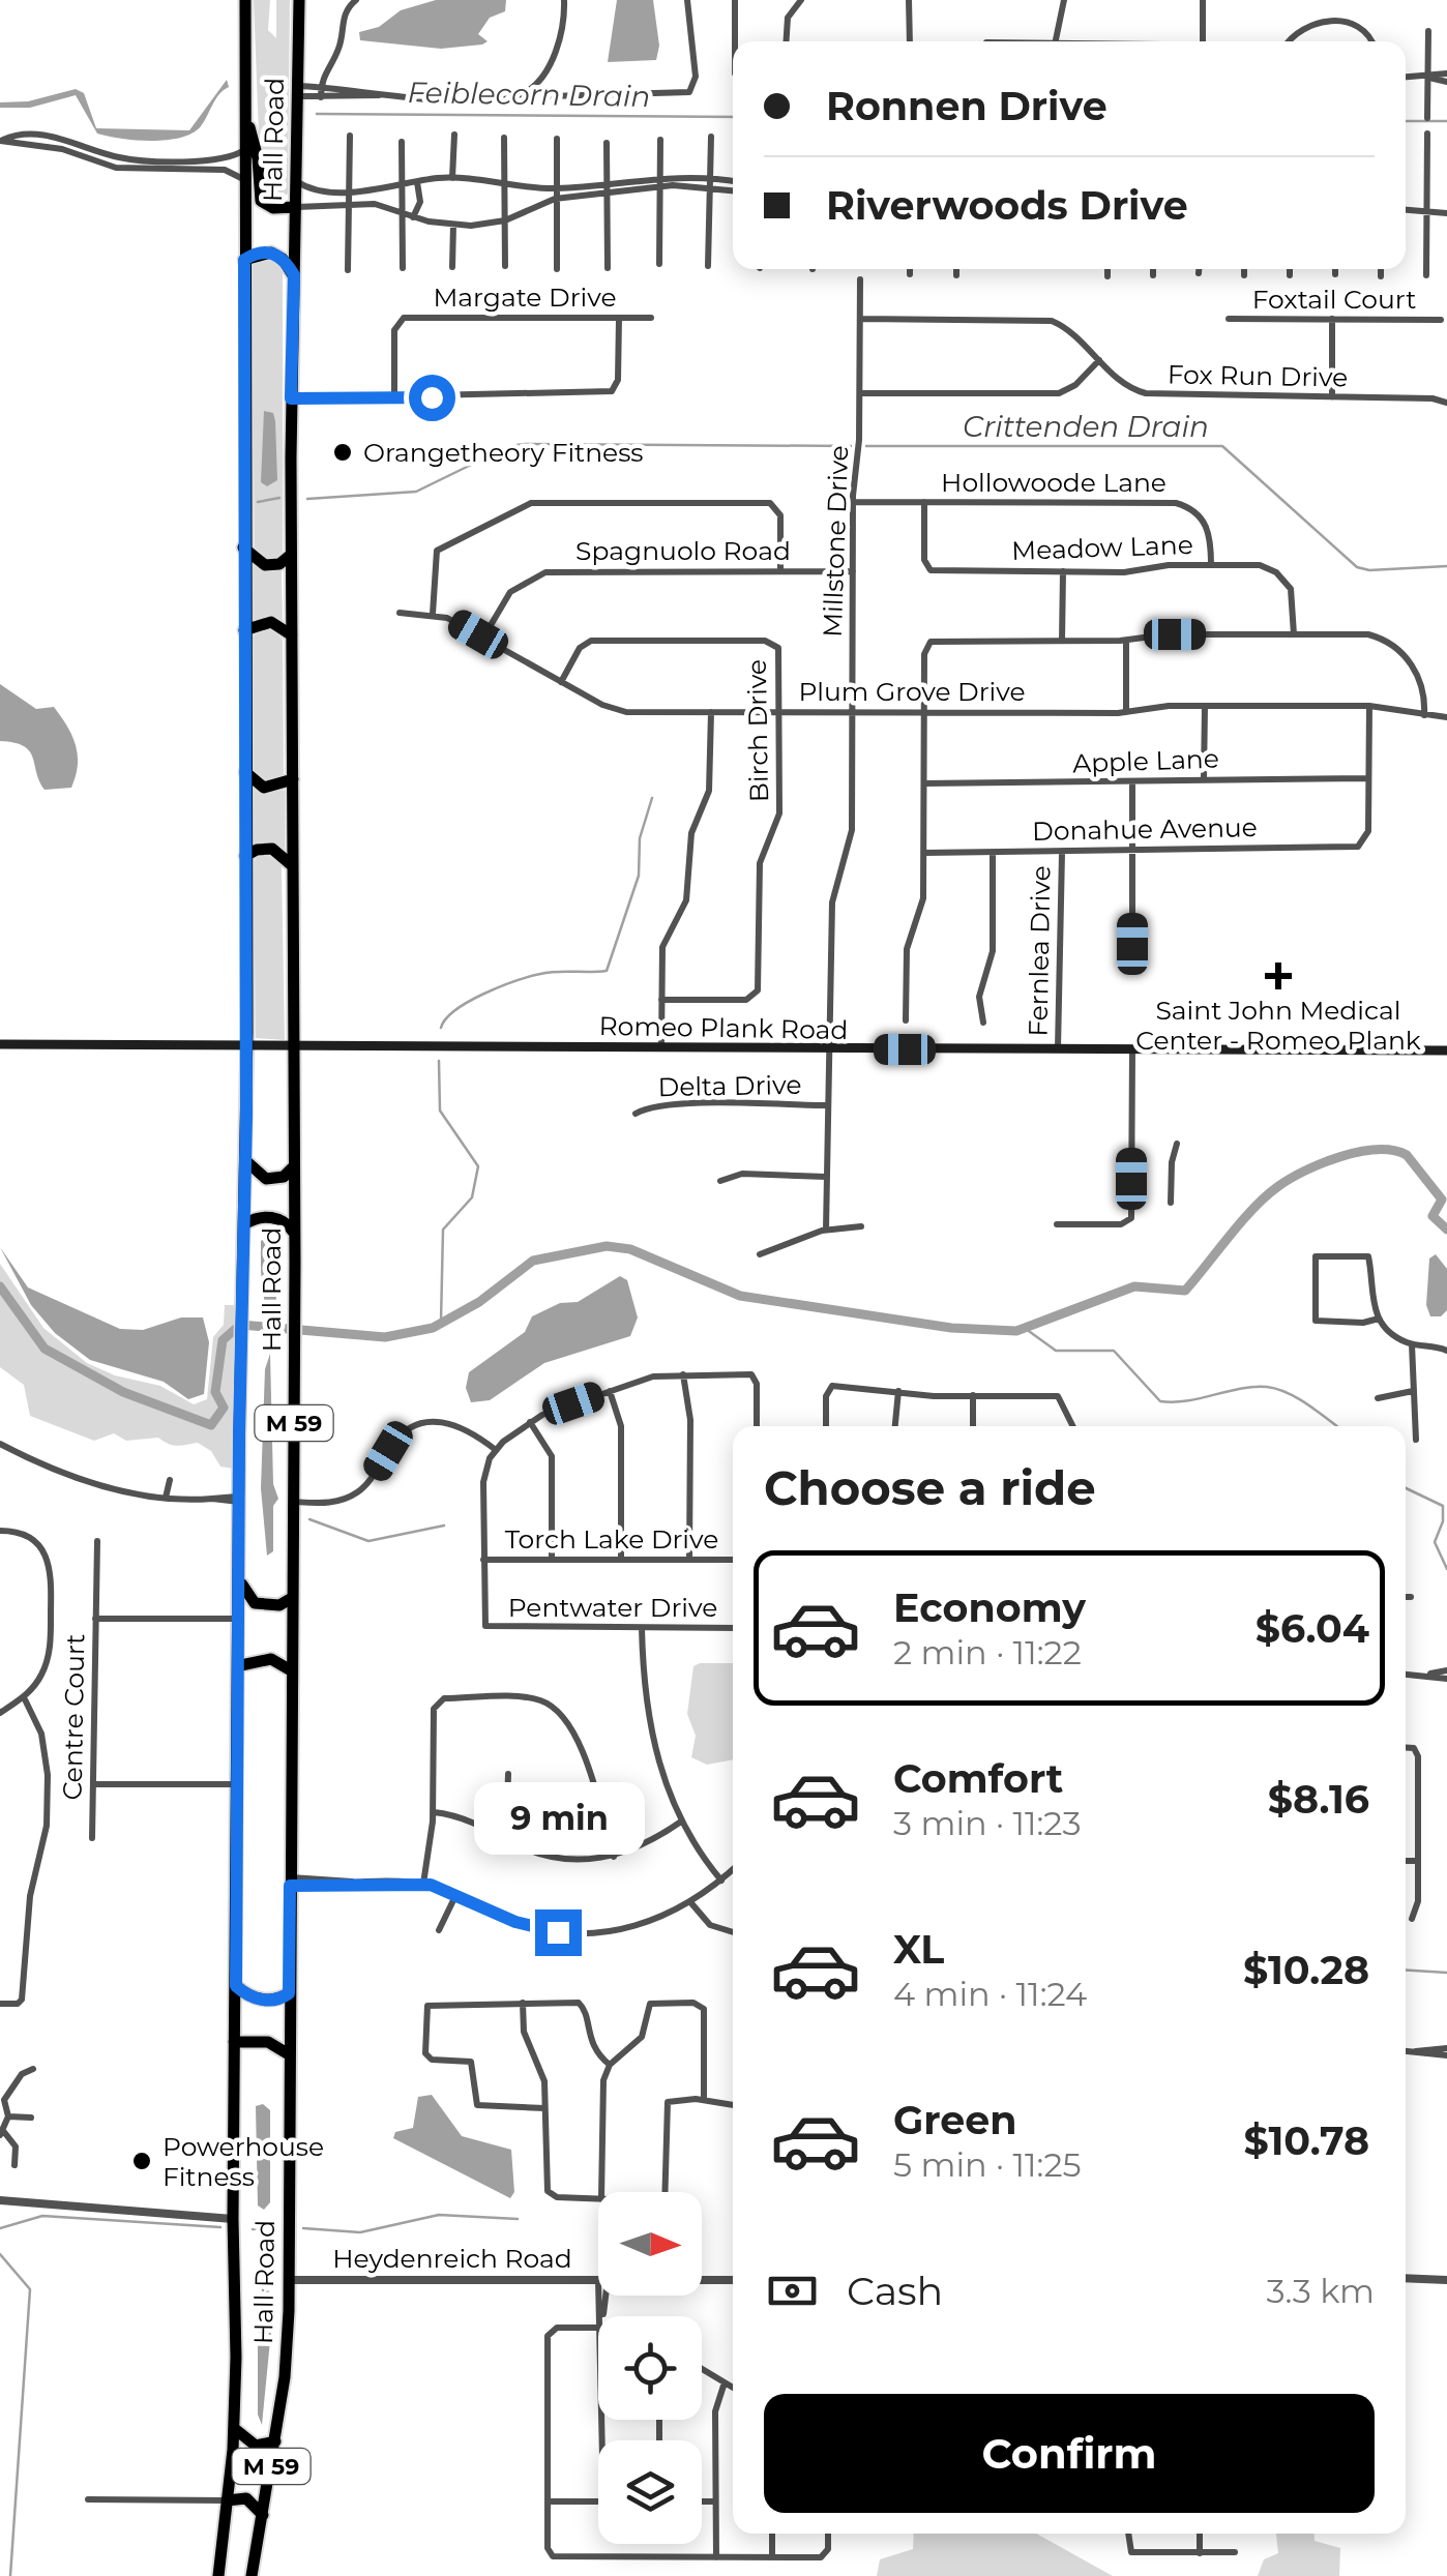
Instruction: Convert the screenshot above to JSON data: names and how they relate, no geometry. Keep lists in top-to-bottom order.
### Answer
{
  "streets": {
    "highway": ["Hall Road", "M 59"],
    "main road": ["Romeo Plank Road"],
    "street": [
      "Margate Drive",
      "Foxtail Court",
      "Fox Run Drive",
      "Hollowoode Lane",
      "Millstone Drive",
      "Meadow Lane",
      "Spagnuolo Road",
      "Plum Grove Drive",
      "Birch Drive",
      "Apple Lane",
      "Donahue Avenue",
      "Fernlea Drive",
      "Delta Drive",
      "Torch Lake Drive",
      "Pentwater Drive",
      "Centre Court",
      "Heydenreich Road"
    ]
  },
  "crossings": [
    ["Hall Road", "Romeo Plank Road"],
    ["Hall Road", "Centre Court"],
    ["Hall Road", "Heydenreich Road"],
    ["Fox Run Drive", "Millstone Drive"],
    ["Hollowoode Lane", "Millstone Drive"],
    ["Hollowoode Lane", "Meadow Lane"],
    ["Millstone Drive", "Spagnuolo Road"],
    ["Millstone Drive", "Plum Grove Drive"],
    ["Millstone Drive", "Romeo Plank Road"],
    ["Millstone Drive", "Delta Drive"],
    ["Spagnuolo Road", "Plum Grove Drive"],
    ["Plum Grove Drive", "Birch Drive"],
    ["Apple Lane", "Donahue Avenue"],
    ["Donahue Avenue", "Fernlea Drive"],
    ["Fernlea Drive", "Romeo Plank Road"],
    ["Torch Lake Drive", "Pentwater Drive"]
  ],
  "water": ["Feiblecorn Drain", "Crittenden Drain"],
  "places": {
    "other": ["Orangetheory Fitness", "Powerhouse Fitness"],
    "health": ["Saint John Medical Center - Romeo Plank"]
  },
  "north": "right",
  "page": {
    "banner": ["Ronnen Drive", "Riverwoods Drive"],
    "heading": "Choose a ride",
    "list": [
      {
        "name": "Economy",
        "note": "2 min · 11:22",
        "value": "$6.04"
      },
      {
        "name": "Comfort",
        "note": "3 min · 11:23",
        "value": "$8.16"
      },
      {
        "name": "XL",
        "note": "4 min · 11:24",
        "value": "$10.28"
      },
      {
        "name": "Green",
        "note": "5 min · 11:25",
        "value": "$10.78"
      }
    ],
    "bubble": "9 min",
    "pay": ["Cash", "3.3 km"],
    "buttons": "Confirm"
  }
}
